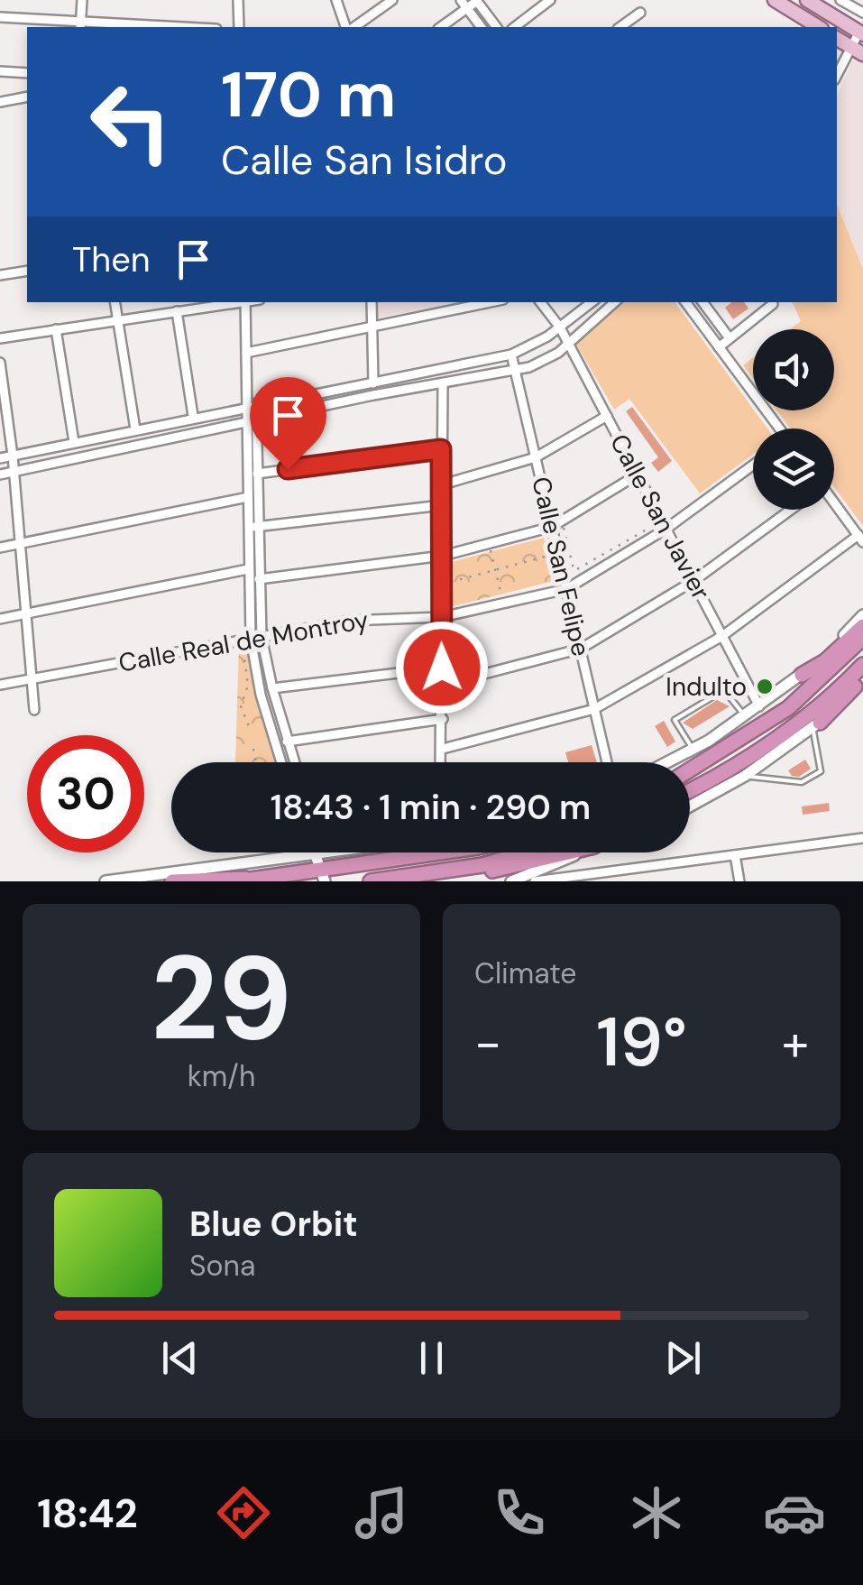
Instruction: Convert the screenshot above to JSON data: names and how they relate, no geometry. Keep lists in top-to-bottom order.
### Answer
{
  "streets": {
    "street": ["Calle San Javier", "Calle San Felipe", "Calle Real de Montroy"]
  },
  "crossings": [
    ["Calle San Javier", "Calle Real de Montroy"],
    ["Calle San Felipe", "Calle Real de Montroy"]
  ],
  "places": ["Indulto"],
  "page": {
    "turn": ["170 m", "Calle San Isidro"],
    "then": "Then",
    "limit": "30",
    "trip": "18:43 · 1 min · 290 m",
    "tile": [
      ["29", "km/h"],
      "Climate"
    ],
    "heat": ["−", "19°", "+"],
    "song": ["Blue Orbit", "Sona"],
    "tabs": "18:42"
  }
}
